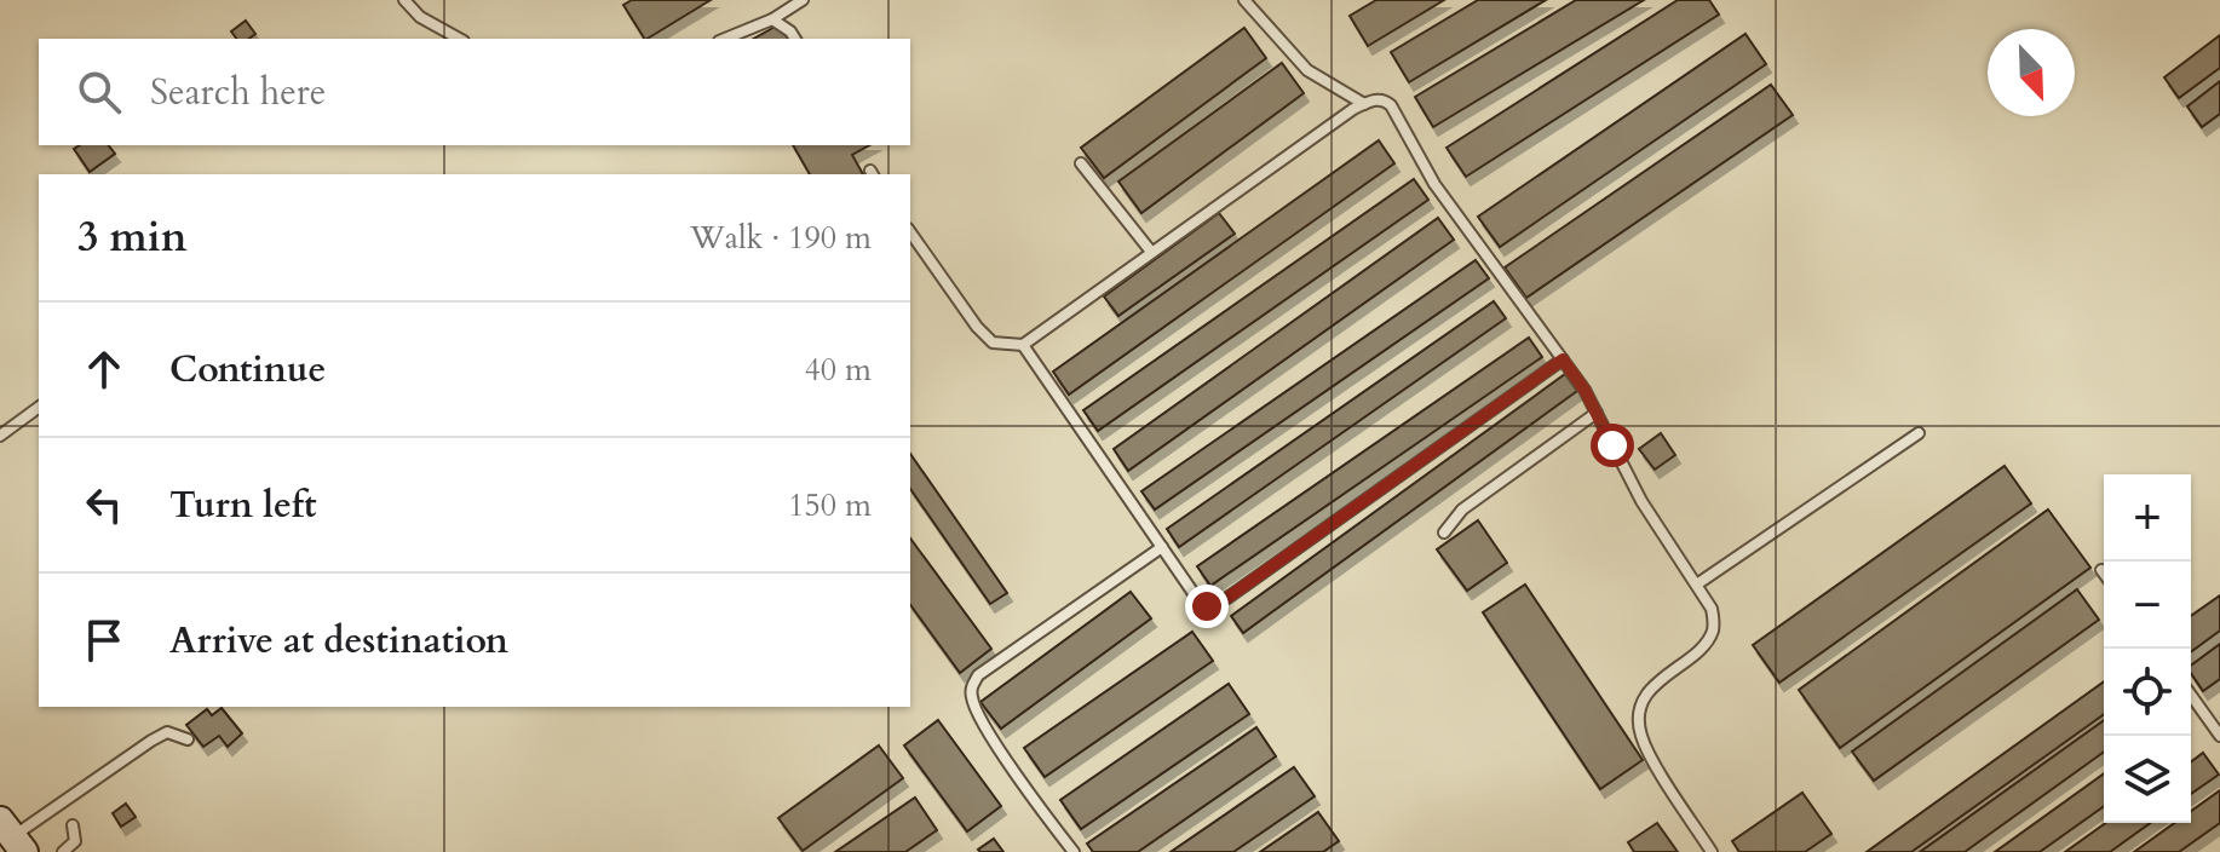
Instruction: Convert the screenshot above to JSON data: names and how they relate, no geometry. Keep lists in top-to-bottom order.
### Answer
{
  "north": "bottom right",
  "page": {
    "search": "Search here",
    "heading": ["3 min", "Walk · 190 m"],
    "list": [
      ["Continue", "40 m"],
      ["Turn left", "150 m"],
      "Arrive at destination"
    ],
    "map_buttons": ["+", "−"]
  }
}
